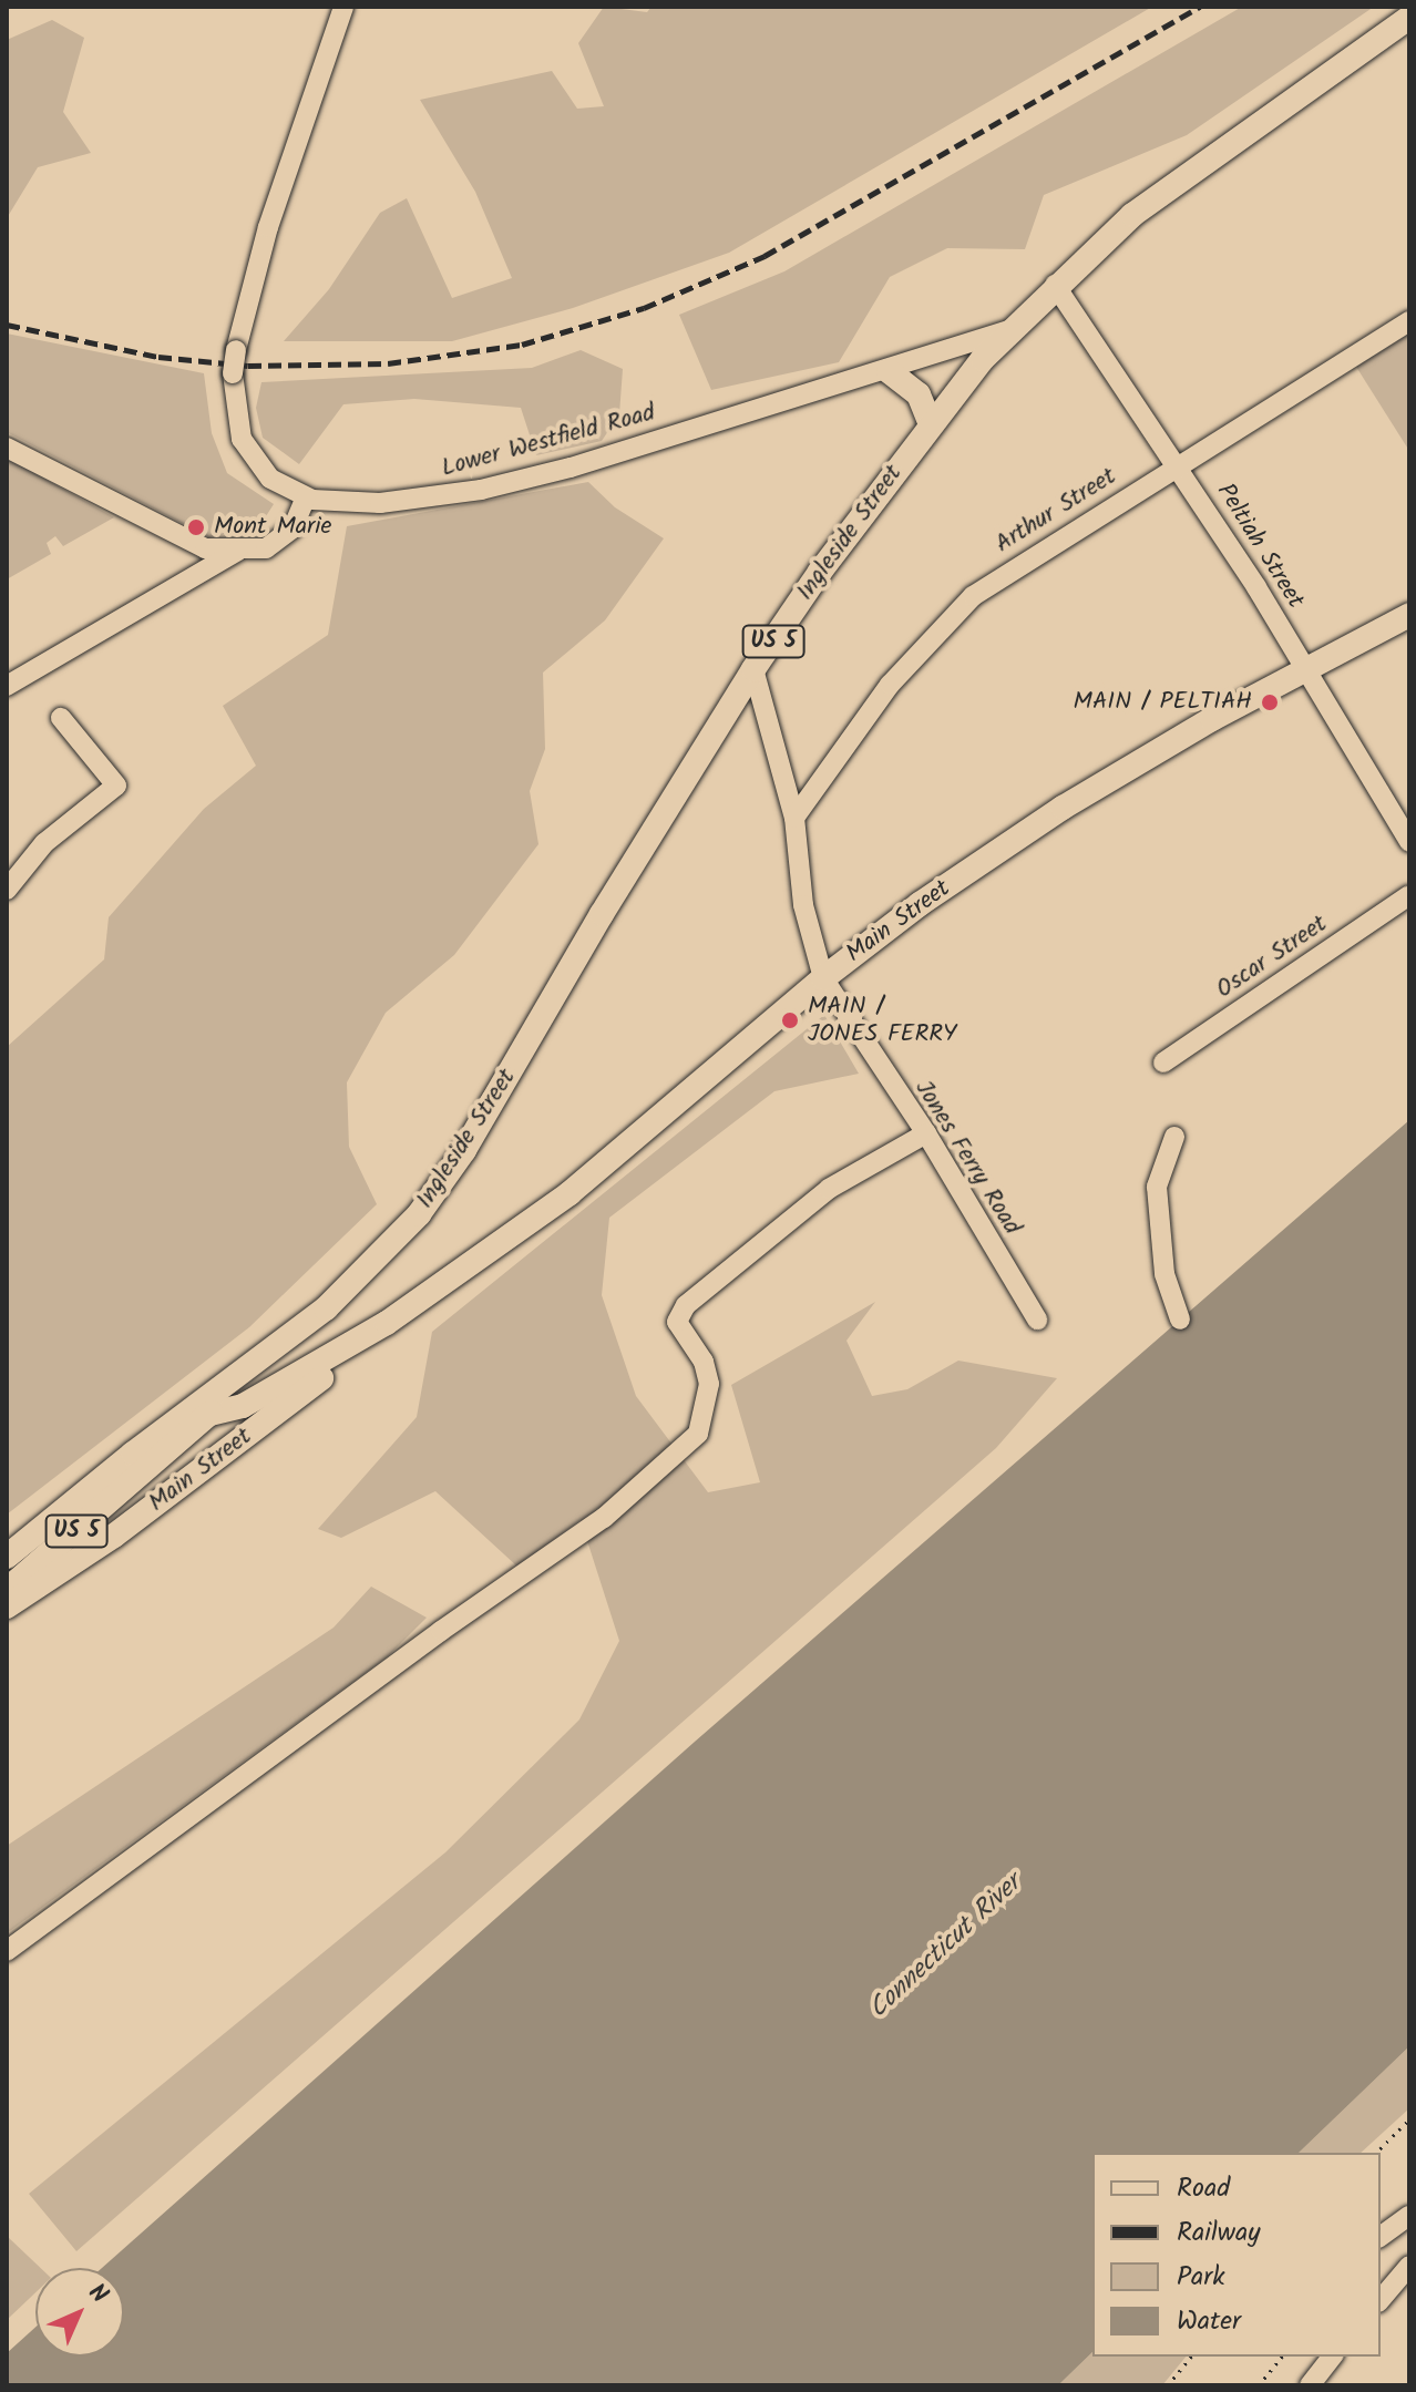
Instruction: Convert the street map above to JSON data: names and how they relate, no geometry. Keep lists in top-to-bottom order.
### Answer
{
  "streets": {
    "main road": ["Ingleside Street", "US 5", "Main Street"],
    "street": [
      "Lower Westfield Road",
      "Arthur Street",
      "Peltiah Street",
      "Oscar Street",
      "Jones Ferry Road"
    ]
  },
  "crossings": [
    ["Lower Westfield Road", "Ingleside Street"],
    ["Arthur Street", "Peltiah Street"],
    ["Arthur Street", "Jones Ferry Road"],
    ["Ingleside Street", "Peltiah Street"],
    ["Ingleside Street", "US 5"],
    ["Ingleside Street", "Main Street"],
    ["Ingleside Street", "Jones Ferry Road"],
    ["Peltiah Street", "Main Street"],
    ["US 5", "Main Street"],
    ["Main Street", "Jones Ferry Road"]
  ],
  "water": ["Connecticut River"],
  "places": ["Mont Marie", "MAIN / PELTIAH", "MAIN / JONES FERRY"],
  "legend": [
    "Road",
    "Railway",
    "Park",
    "Water"
  ],
  "north": "top right"
}
